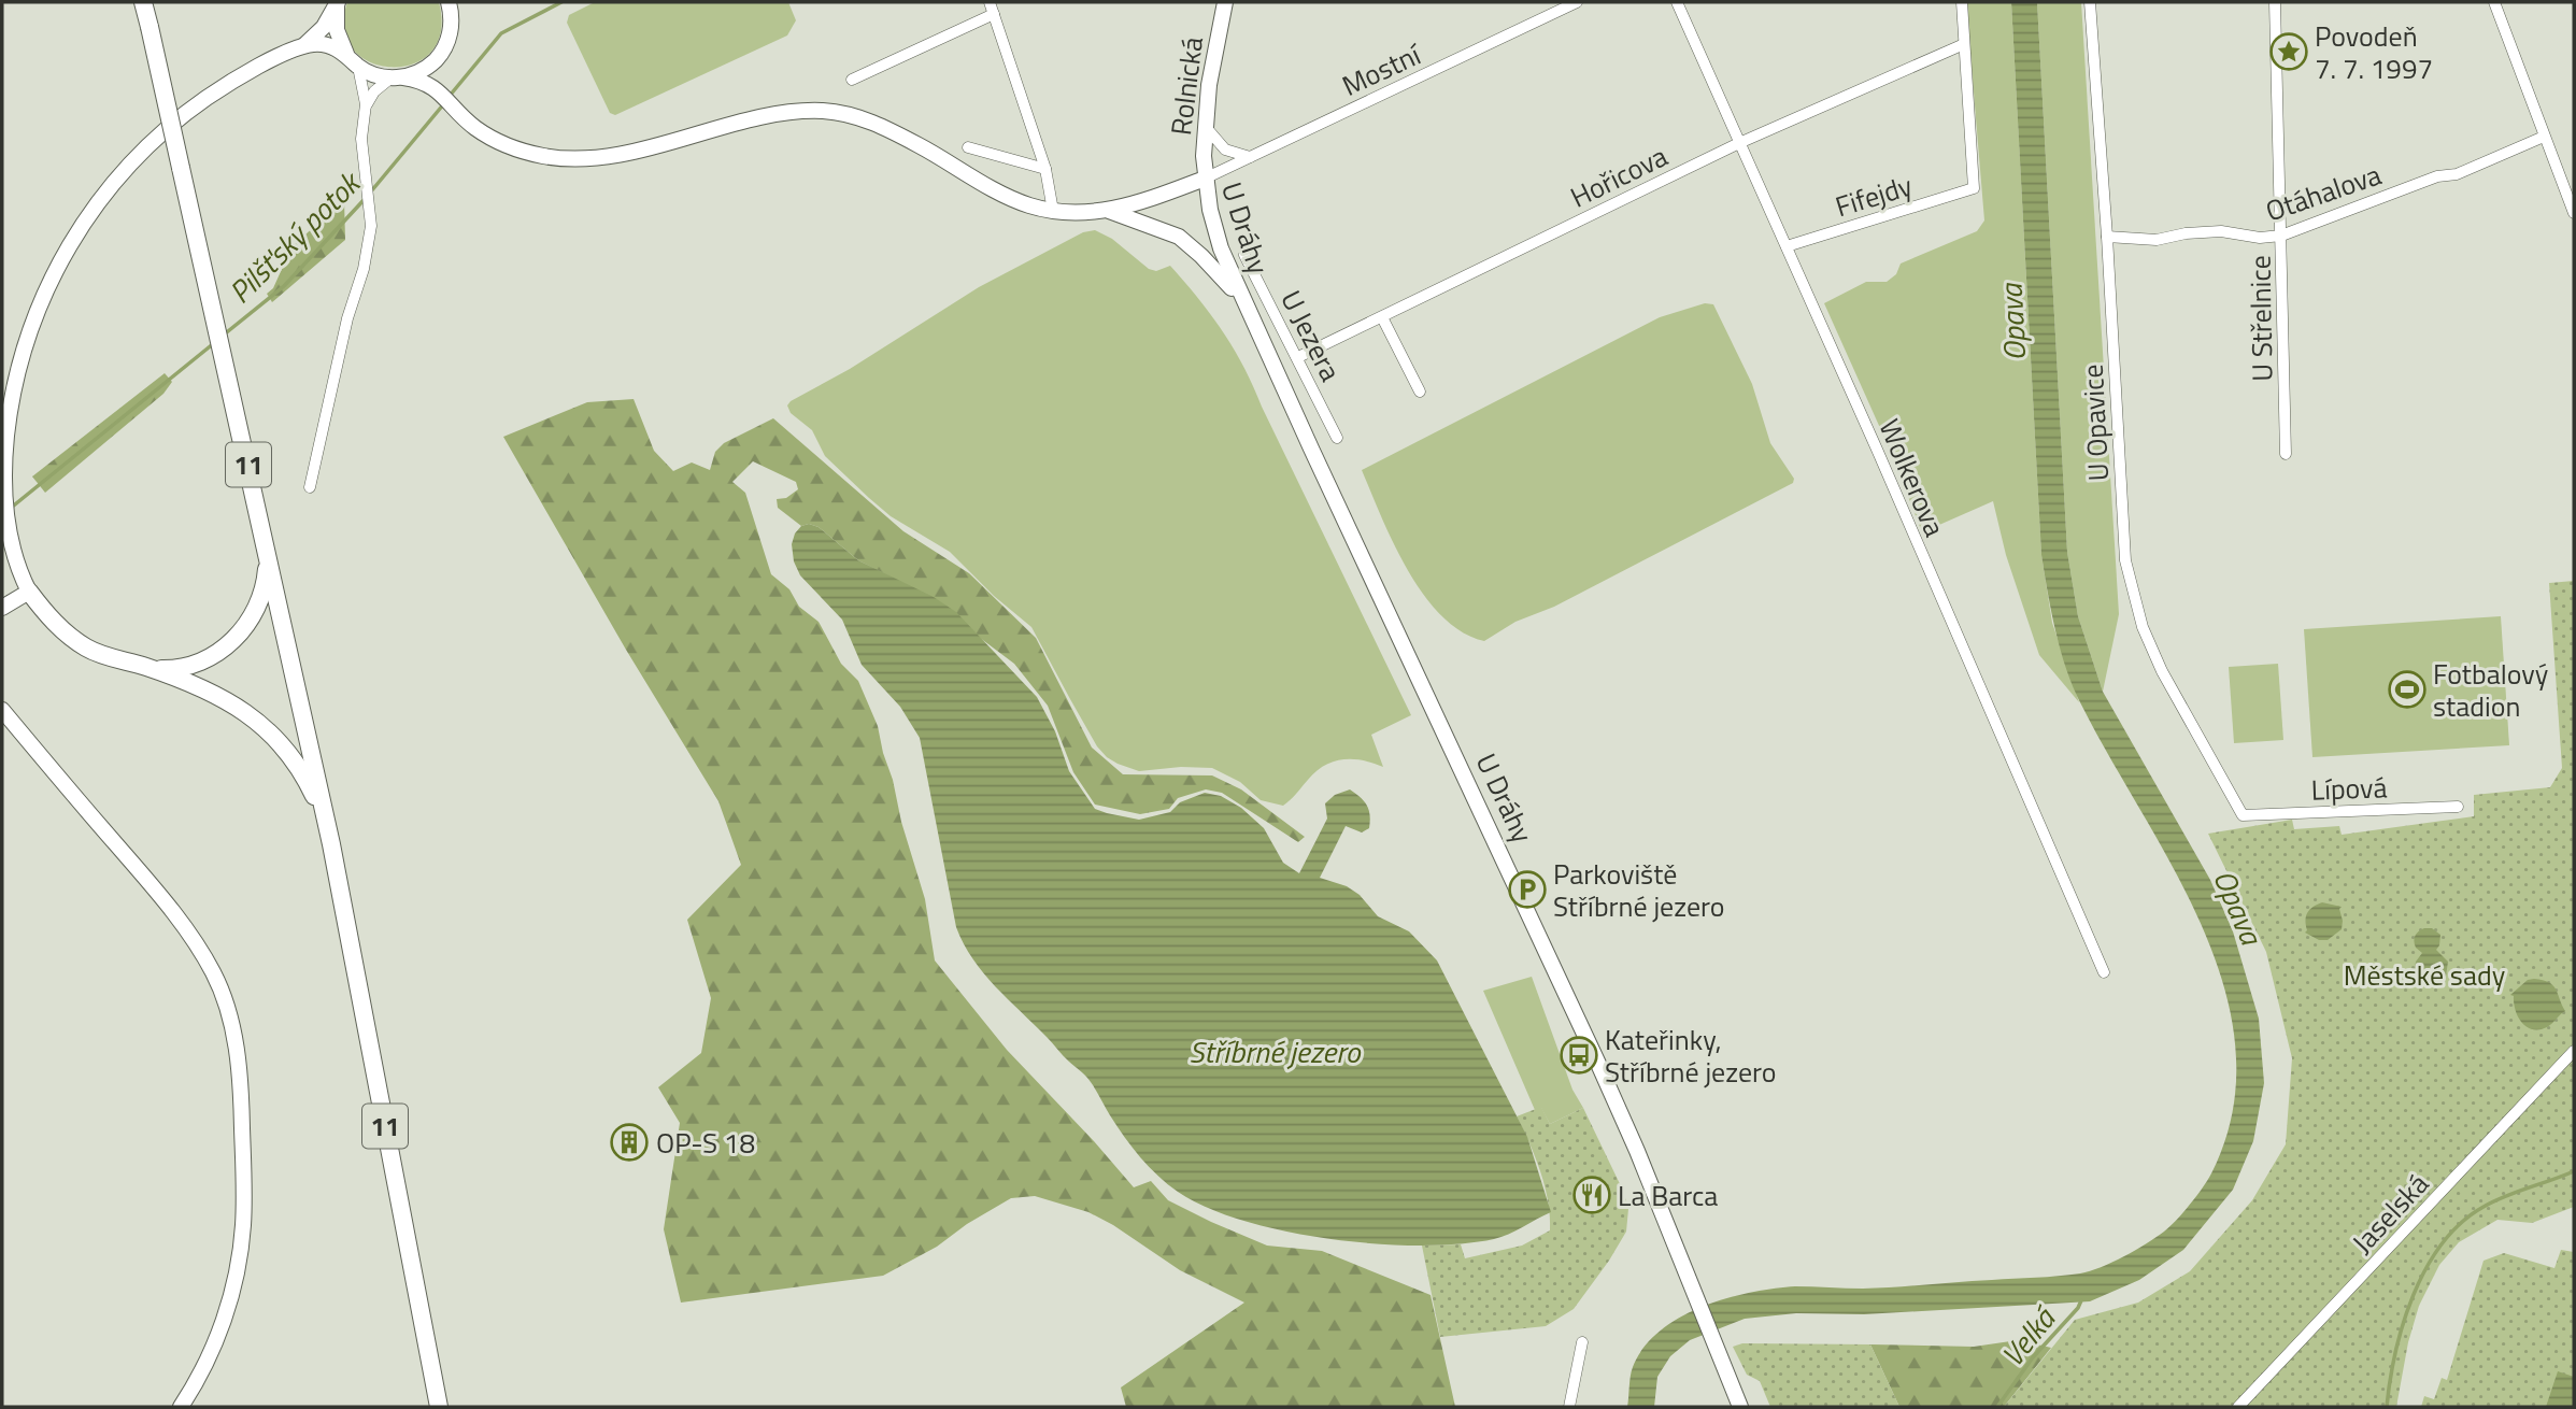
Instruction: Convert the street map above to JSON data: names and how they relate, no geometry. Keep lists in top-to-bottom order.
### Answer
{
  "streets": {
    "main road": ["11"],
    "street": [
      "Mostní",
      "Rolnická",
      "Hořicova",
      "Otáhalova",
      "Fifejdy",
      "U Dráhy",
      "U Střelnice",
      "U Jezera",
      "U Opavice",
      "Wolkerova",
      "Lípová",
      "Jaselská"
    ]
  },
  "crossings": [
    ["Mostní", "Rolnická"],
    ["Mostní", "U Dráhy"],
    ["Rolnická", "U Dráhy"],
    ["Hořicova", "Fifejdy"],
    ["Hořicova", "U Jezera"],
    ["Hořicova", "Wolkerova"],
    ["Otáhalova", "U Střelnice"],
    ["Otáhalova", "U Opavice"],
    ["Fifejdy", "Wolkerova"],
    ["U Opavice", "Lípová"]
  ],
  "water": [
    "Pilšťský potok",
    "Opava",
    "Stříbrné jezero",
    "Velká"
  ],
  "parks": ["Městské sady"],
  "places": {
    "place": ["Povodeň 7. 7. 1997"],
    "sports": ["Fotbalový stadion"],
    "parking": ["Parkoviště Stříbrné jezero"],
    "bus stop": ["Kateřinky, Stříbrné jezero"],
    "building": ["OP-S 18"],
    "restaurant": ["La Barca"]
  }
}
